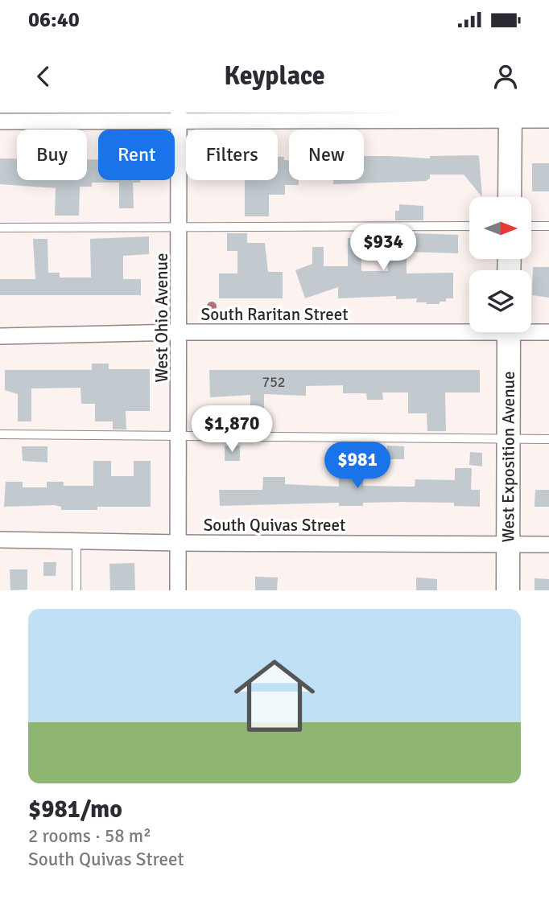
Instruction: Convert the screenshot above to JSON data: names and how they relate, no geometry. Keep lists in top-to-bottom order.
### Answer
{
  "streets": {
    "street": [
      "South Raritan Street",
      "West Ohio Avenue",
      "West Exposition Avenue",
      "South Quivas Street"
    ]
  },
  "crossings": [
    ["South Raritan Street", "West Ohio Avenue"],
    ["West Ohio Avenue", "South Quivas Street"],
    ["West Exposition Avenue", "South Quivas Street"]
  ],
  "house_numbers": ["752"],
  "north": "right",
  "page": {
    "status": "06:40",
    "header": "Keyplace",
    "chip": [
      "Buy",
      "Rent",
      "Filters",
      "New"
    ],
    "price": ["$934", "$1,870", "$981"],
    "list": [
      {
        "name": "$981/mo",
        "note": "2 rooms · 58 m² · South Quivas Street"
      }
    ]
  }
}
